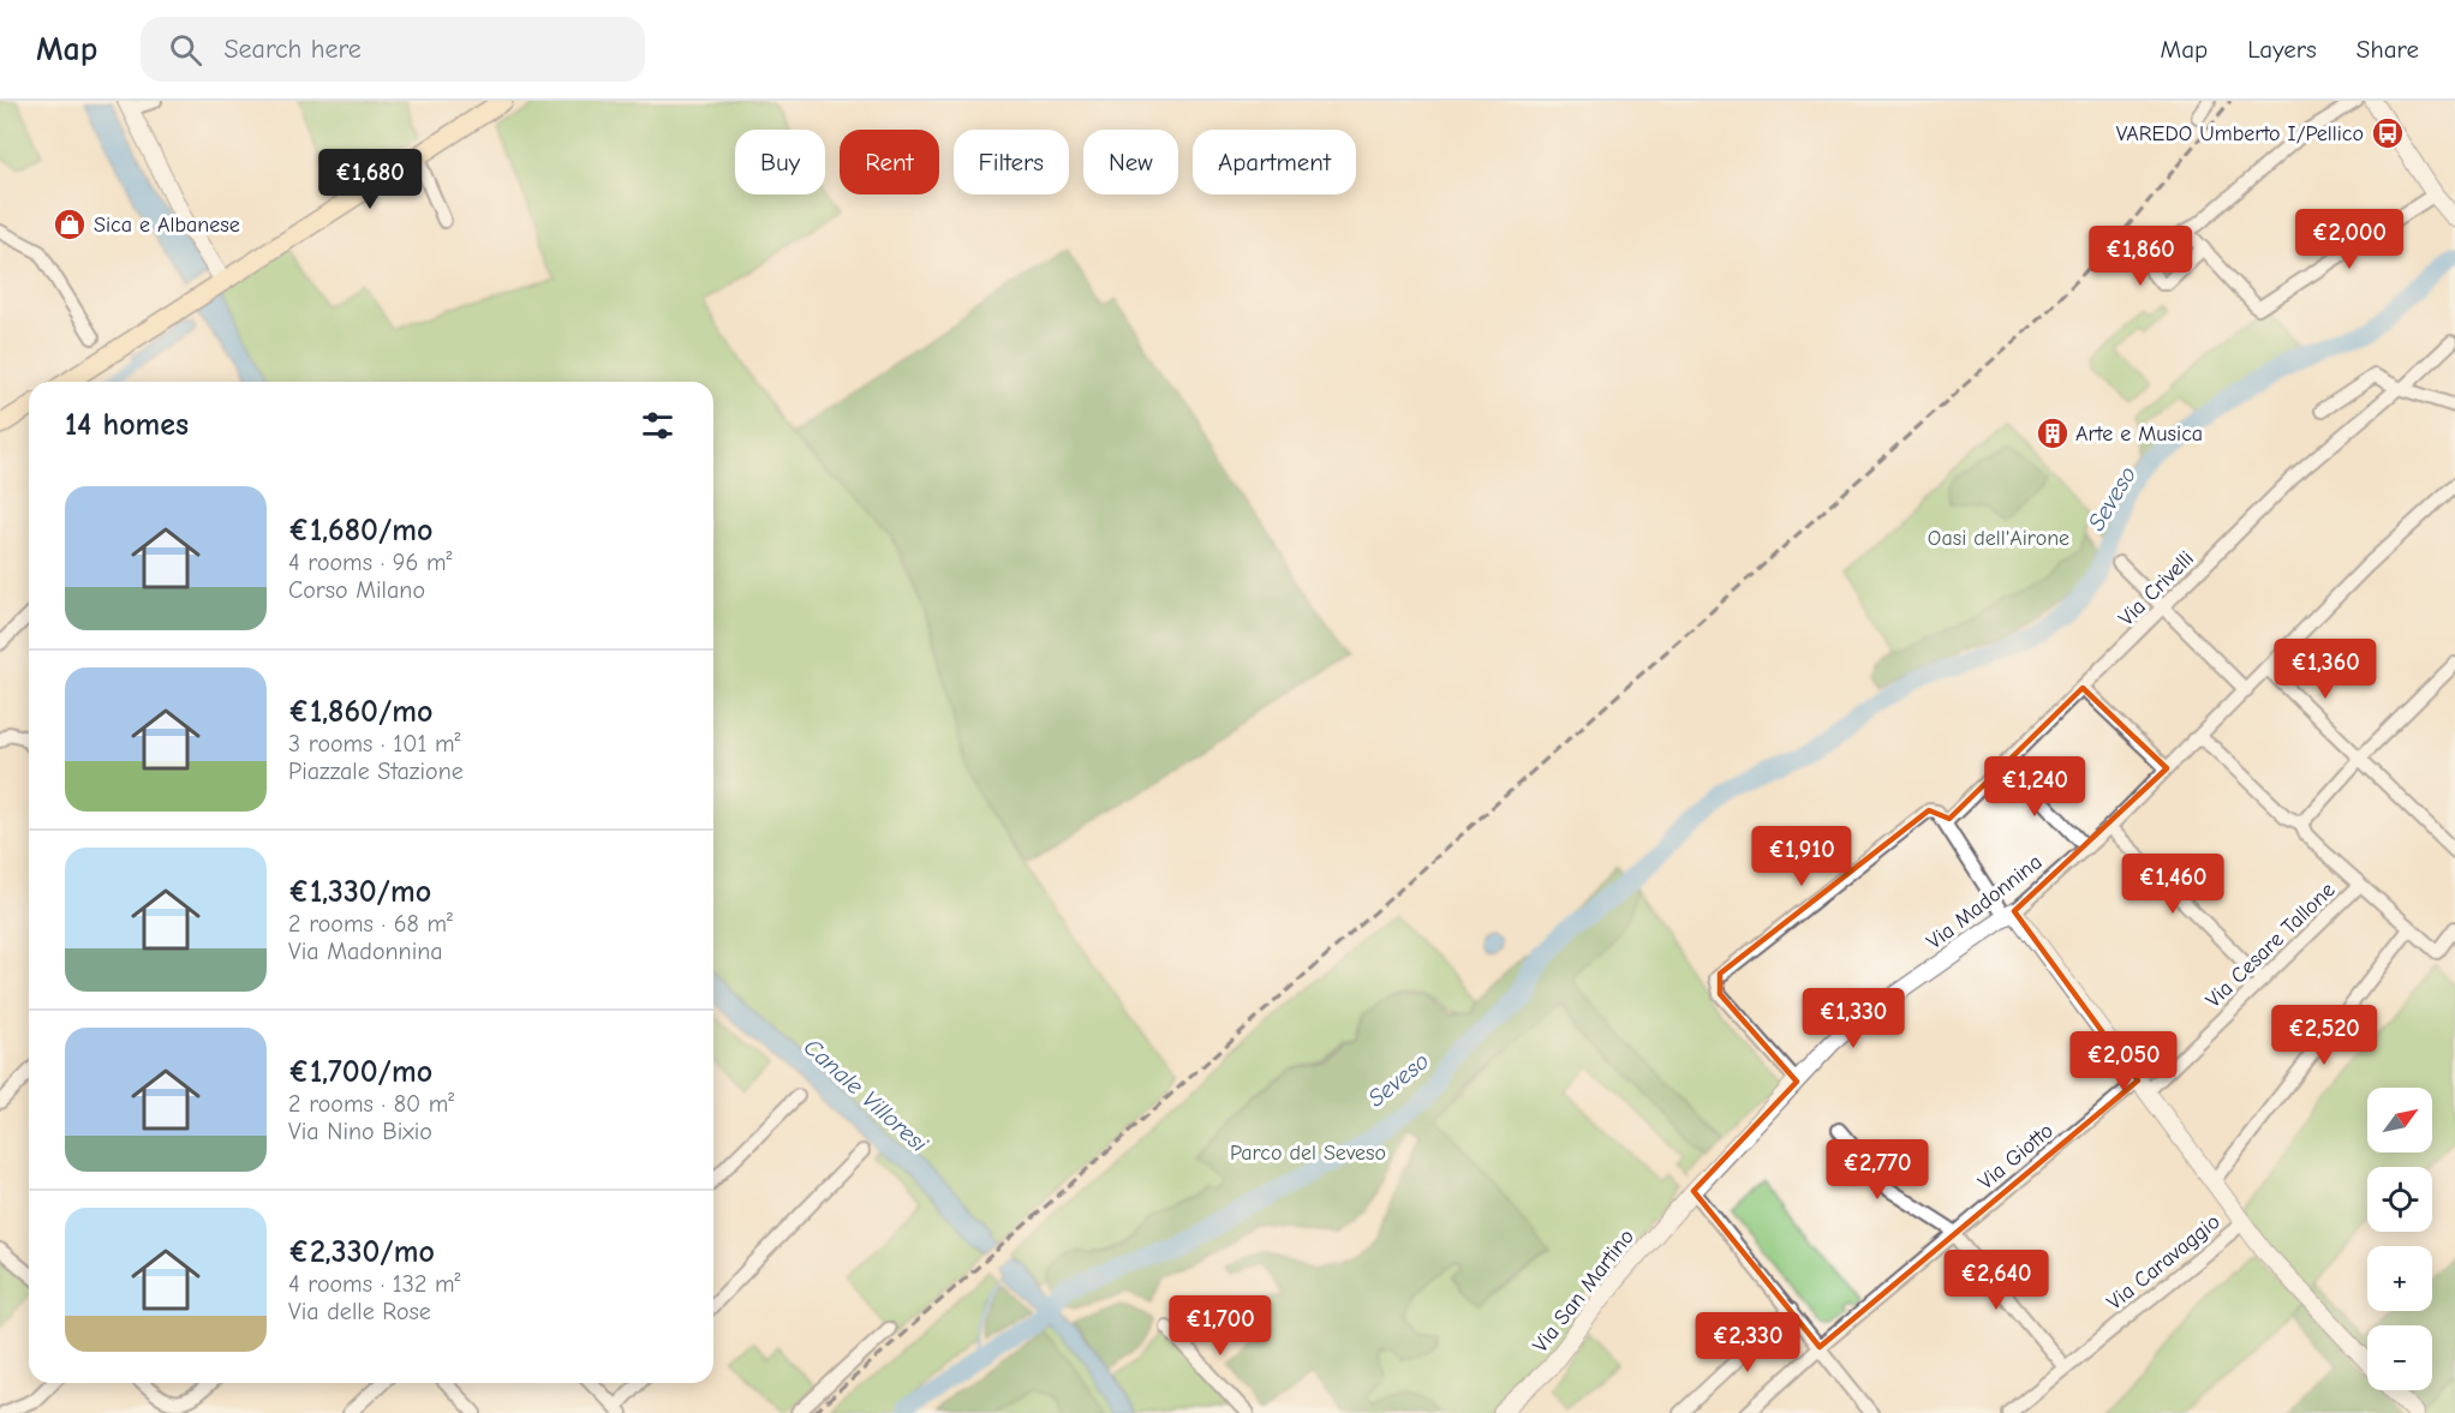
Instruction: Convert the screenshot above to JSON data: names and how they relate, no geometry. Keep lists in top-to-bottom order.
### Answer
{
  "streets": {
    "street": [
      "Via Crivelli",
      "Via Madonnina",
      "Via Cesare Tallone",
      "Via Giotto",
      "Via Caravaggio",
      "Via San Martino"
    ]
  },
  "crossings": [
    ["Via Madonnina", "Via San Martino"],
    ["Via Cesare Tallone", "Via Giotto"]
  ],
  "water": ["Seveso", "Canale Villoresi"],
  "parks": ["Oasi dell'Airone", "Parco del Seveso"],
  "places": {
    "bus stop": ["VAREDO Umberto I/Pellico"],
    "shop": ["Sica e Albanese"],
    "building": ["Arte e Musica"]
  },
  "north": "top right",
  "page": {
    "header": "Map",
    "search": "Search here",
    "nav": ["Map", "Layers", "Share"],
    "chip": [
      "Buy",
      "Rent",
      "Filters",
      "New",
      "Apartment"
    ],
    "price": [
      "€1,680",
      "€2,000",
      "€1,860",
      "€1,360",
      "€1,240",
      "€1,910",
      "€1,460",
      "€1,330",
      "€2,520",
      "€2,050",
      "€2,770",
      "€2,640",
      "€1,700",
      "€2,330"
    ],
    "heading": "14 homes",
    "list": [
      {
        "name": "€1,680/mo",
        "note": "4 rooms · 96 m² · Corso Milano"
      },
      {
        "name": "€1,860/mo",
        "note": "3 rooms · 101 m² · Piazzale Stazione"
      },
      {
        "name": "€1,330/mo",
        "note": "2 rooms · 68 m² · Via Madonnina"
      },
      {
        "name": "€1,700/mo",
        "note": "2 rooms · 80 m² · Via Nino Bixio"
      },
      {
        "name": "€2,330/mo",
        "note": "4 rooms · 132 m² · Via delle Rose"
      }
    ],
    "map_buttons": ["+", "−"]
  }
}
